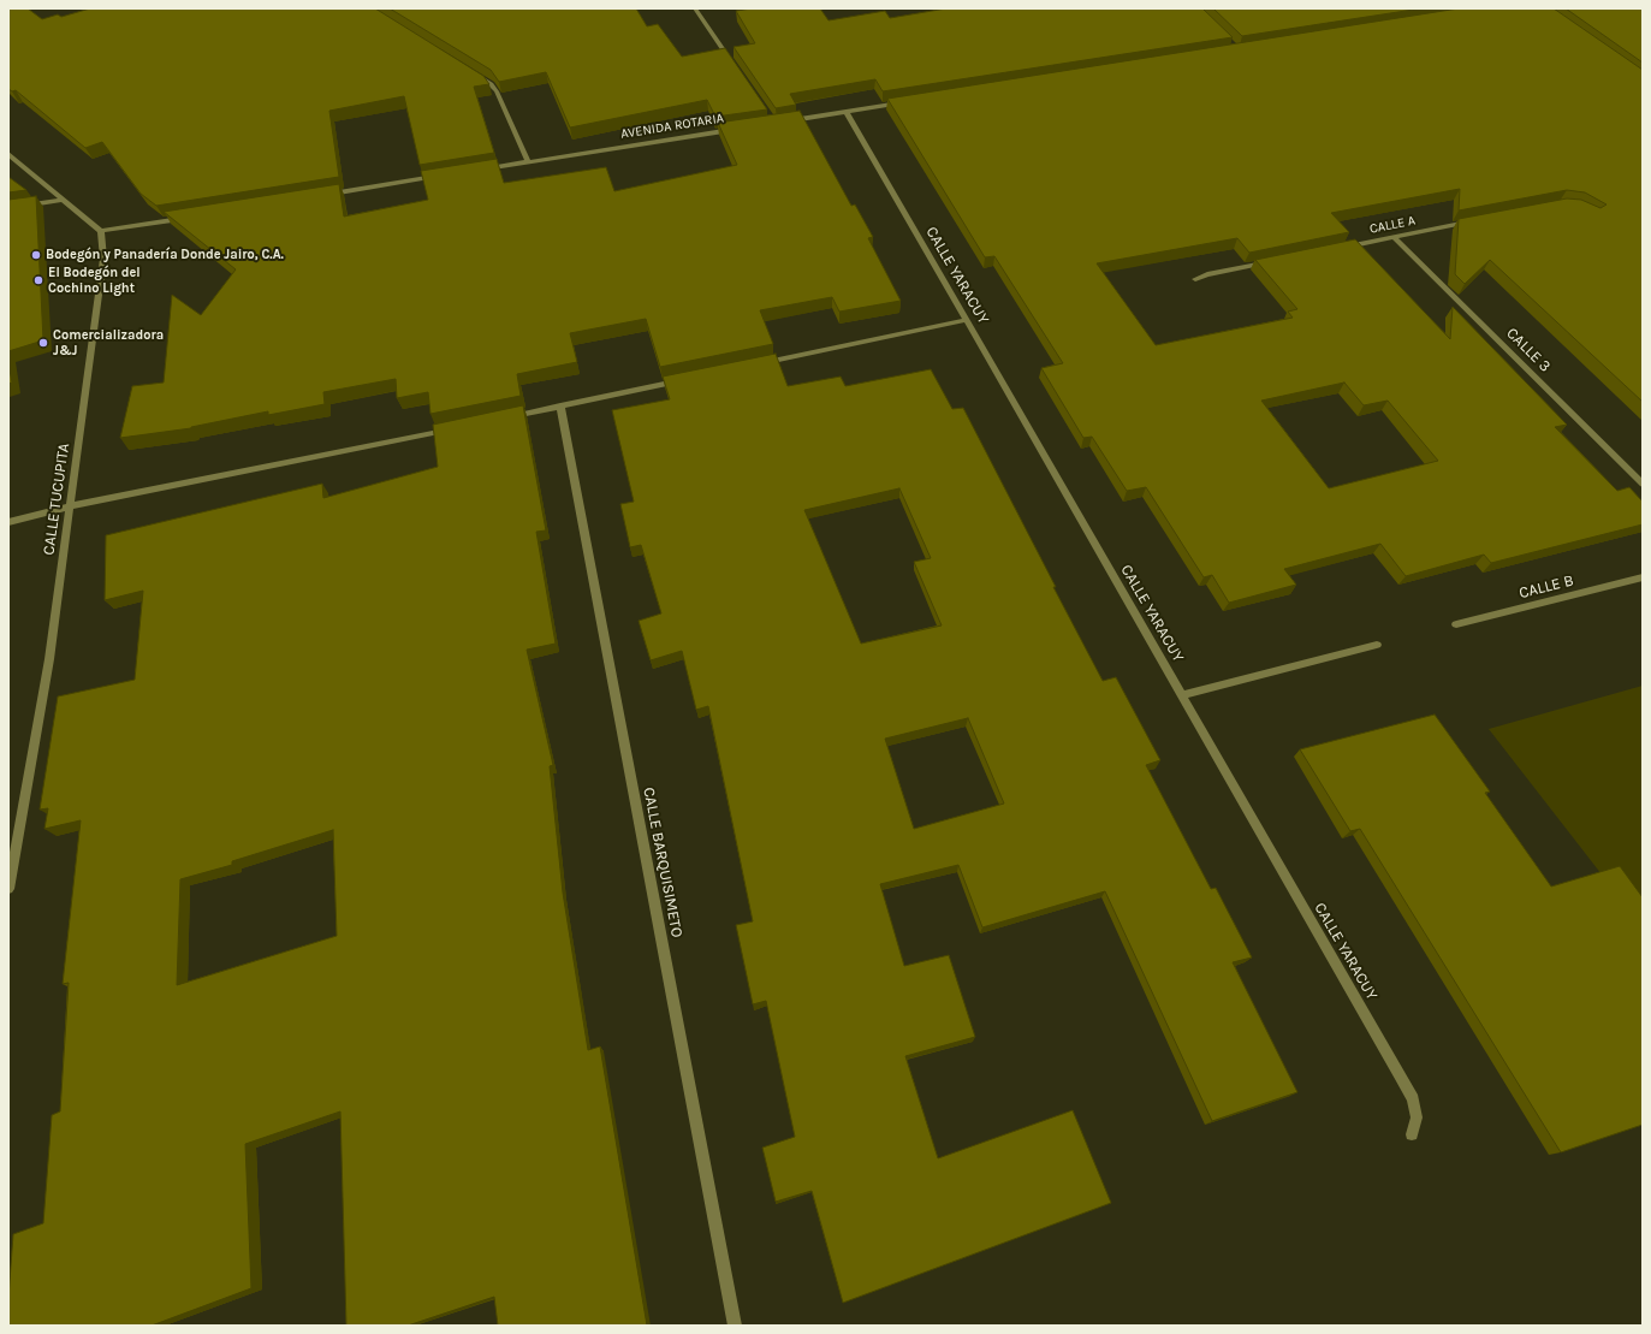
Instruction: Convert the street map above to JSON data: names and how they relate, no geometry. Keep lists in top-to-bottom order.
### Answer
{
  "streets": {
    "street": [
      "AVENIDA ROTARIA",
      "CALLE A",
      "CALLE YARACUY",
      "CALLE 3",
      "CALLE TUCUPITA",
      "CALLE B",
      "CALLE BARQUISIMETO"
    ]
  },
  "crossings": [
    ["CALLE A", "CALLE 3"]
  ],
  "places": ["Bodegón y Panadería Donde Jairo, C.A.", "El Bodegón del Cochino Light", "Comercializadora J&J"]
}
